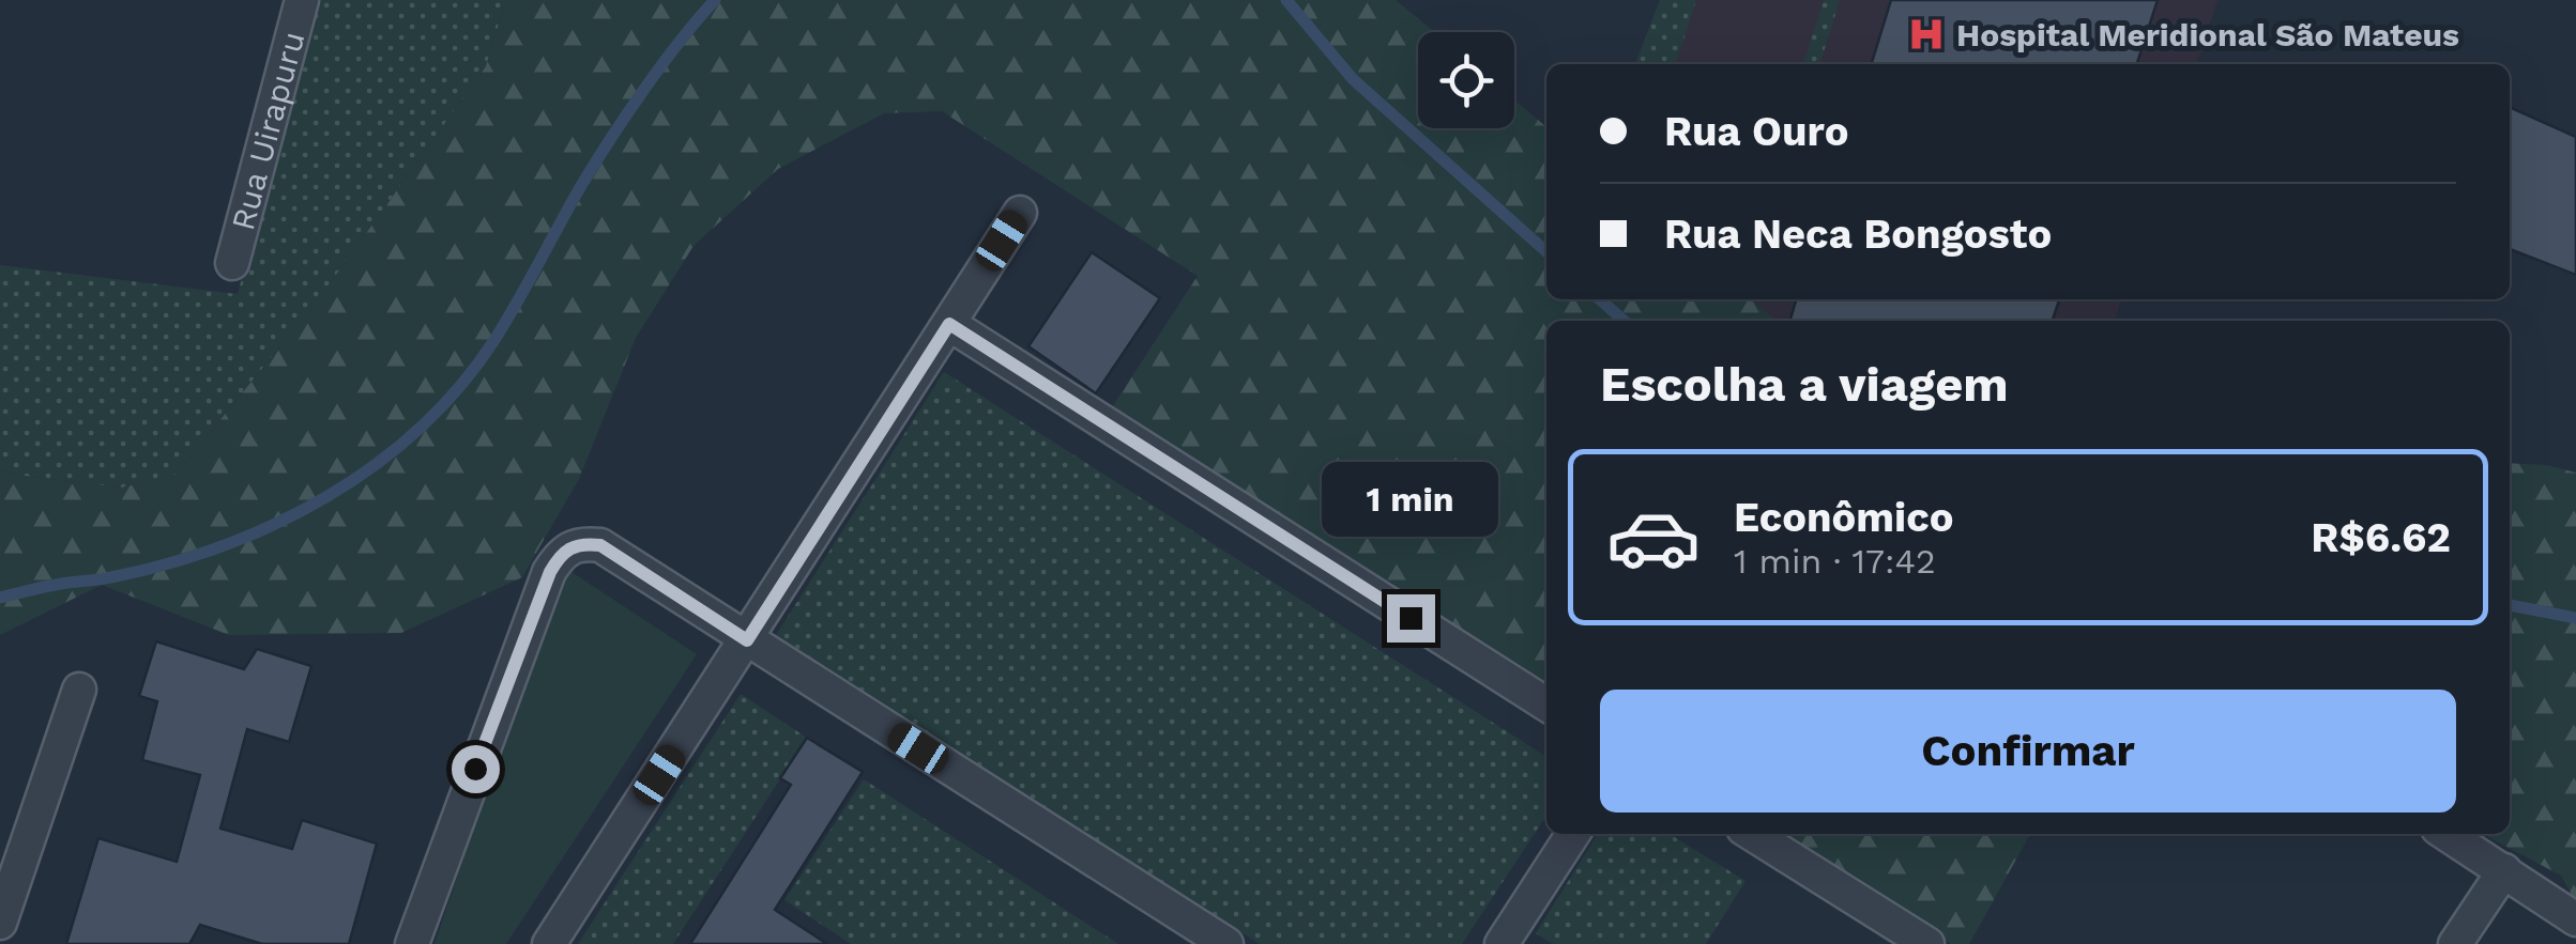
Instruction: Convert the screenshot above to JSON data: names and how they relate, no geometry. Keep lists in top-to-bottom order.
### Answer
{
  "streets": {
    "street": ["Rua Uirapuru"]
  },
  "places": {
    "hospital": ["Hospital Meridional São Mateus"]
  },
  "page": {
    "banner": ["Rua Ouro", "Rua Neca Bongosto"],
    "heading": "Escolha a viagem",
    "list": [
      {
        "name": "Econômico",
        "note": "1 min · 17:42",
        "value": "R$6.62"
      }
    ],
    "bubble": "1 min",
    "buttons": "Confirmar"
  }
}
